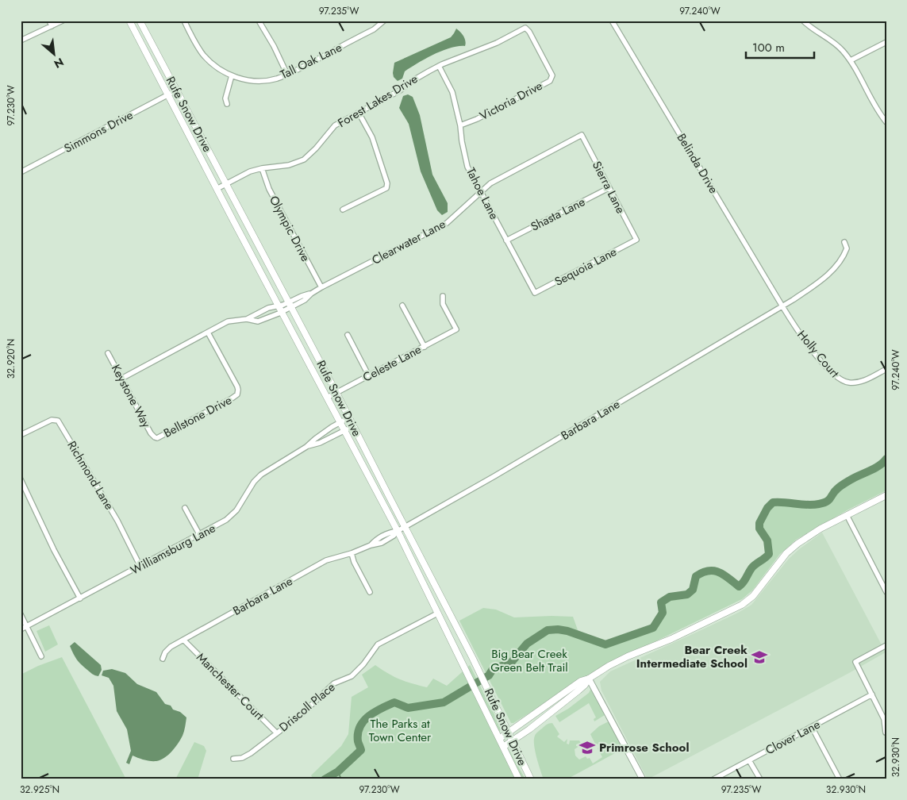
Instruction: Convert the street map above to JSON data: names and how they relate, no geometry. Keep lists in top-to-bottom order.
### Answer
{
  "streets": {
    "main road": ["Rufe Snow Drive"],
    "street": [
      "Tall Oak Lane",
      "Forest Lakes Drive",
      "Victoria Drive",
      "Simmons Drive",
      "Belinda Drive",
      "Sierra Lane",
      "Tahoe Lane",
      "Shasta Lane",
      "Olympic Drive",
      "Clearwater Lane",
      "Sequoia Lane",
      "Holly Court",
      "Celeste Lane",
      "Keystone Way",
      "Bellstone Drive",
      "Barbara Lane",
      "Richmond Lane",
      "Williamsburg Lane",
      "Manchester Court",
      "Driscoll Place",
      "Clover Lane"
    ]
  },
  "crossings": [
    ["Forest Lakes Drive", "Victoria Drive"],
    ["Forest Lakes Drive", "Rufe Snow Drive"],
    ["Forest Lakes Drive", "Tahoe Lane"],
    ["Forest Lakes Drive", "Olympic Drive"],
    ["Victoria Drive", "Tahoe Lane"],
    ["Rufe Snow Drive", "Simmons Drive"],
    ["Rufe Snow Drive", "Clearwater Lane"],
    ["Rufe Snow Drive", "Celeste Lane"],
    ["Rufe Snow Drive", "Barbara Lane"],
    ["Rufe Snow Drive", "Williamsburg Lane"],
    ["Rufe Snow Drive", "Driscoll Place"],
    ["Belinda Drive", "Holly Court"],
    ["Belinda Drive", "Barbara Lane"],
    ["Sierra Lane", "Shasta Lane"],
    ["Sierra Lane", "Clearwater Lane"],
    ["Sierra Lane", "Sequoia Lane"],
    ["Tahoe Lane", "Shasta Lane"],
    ["Tahoe Lane", "Clearwater Lane"],
    ["Tahoe Lane", "Sequoia Lane"],
    ["Olympic Drive", "Clearwater Lane"],
    ["Holly Court", "Barbara Lane"],
    ["Keystone Way", "Bellstone Drive"],
    ["Barbara Lane", "Manchester Court"],
    ["Richmond Lane", "Williamsburg Lane"],
    ["Manchester Court", "Driscoll Place"]
  ],
  "parks": ["Big Bear Creek Green Belt Trail", "The Parks at Town Center"],
  "places": {
    "school or university": ["Bear Creek Intermediate School", "Primrose School"]
  },
  "scale_bar": "100 m",
  "north": "bottom right",
  "coordinates": [
    "97.235°W",
    "97.240°W",
    "97.230°W",
    "32.920°N",
    "32.930°N",
    "32.925°N"
  ]
}
